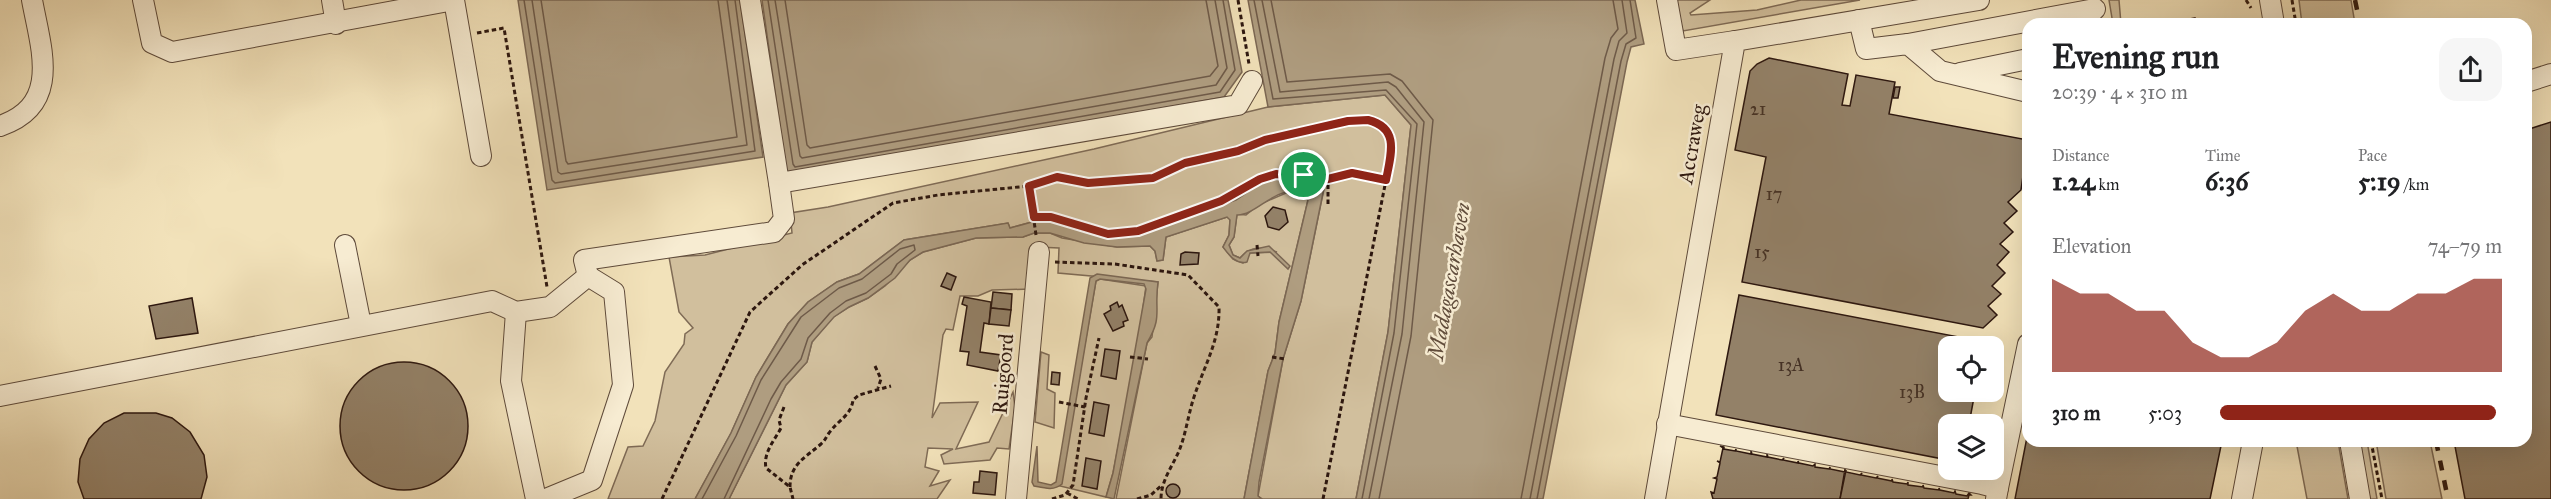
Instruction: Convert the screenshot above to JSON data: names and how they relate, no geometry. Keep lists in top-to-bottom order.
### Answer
{
  "streets": {
    "street": ["Accraweg", "Ruigoord"]
  },
  "water": ["Madagascarhaven"],
  "house_numbers": [
    "21",
    "17",
    "15",
    "13A",
    "13B"
  ],
  "page": {
    "heading": ["Evening run", "20:39 · 4 × 310 m"],
    "stats": [
      ["Distance", "1.24 km"],
      ["Time", "6:36"],
      ["Pace", "5:19 /km"]
    ],
    "chart": ["Elevation", "74–79 m"],
    "list": [
      {
        "name": "310 m",
        "note": "5:03"
      }
    ]
  }
}
